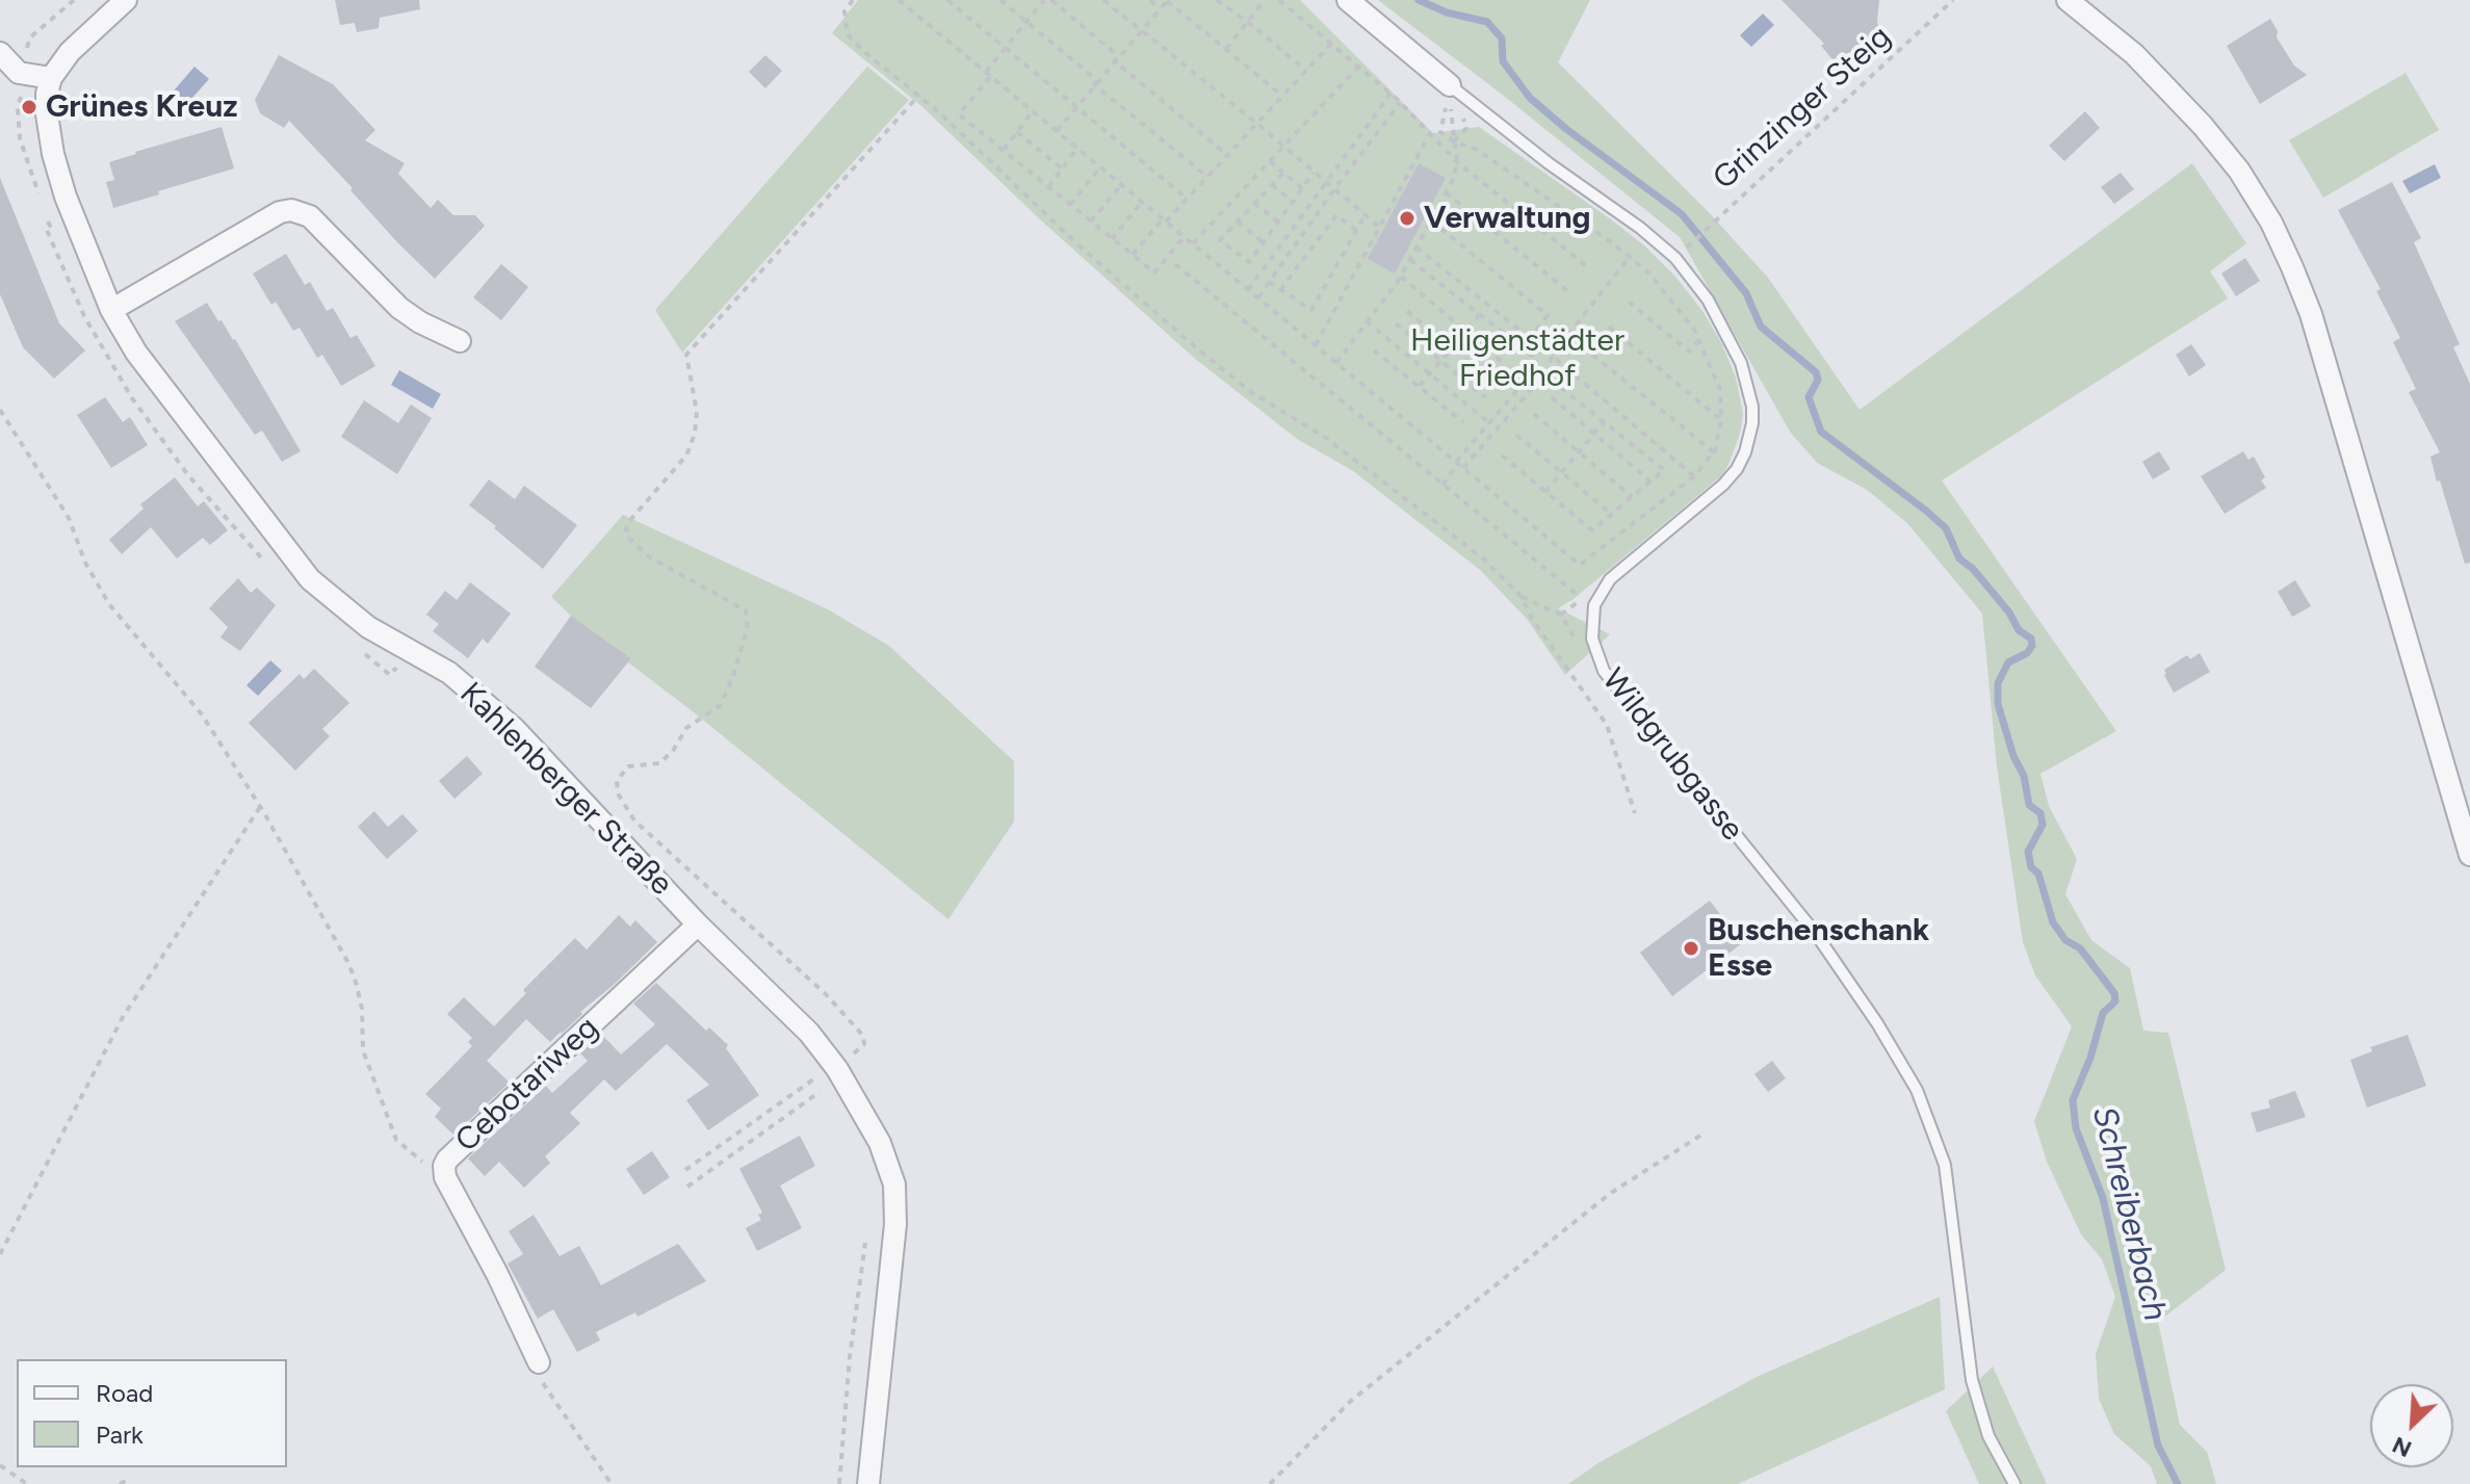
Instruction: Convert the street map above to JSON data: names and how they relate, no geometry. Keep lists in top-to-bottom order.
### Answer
{
  "streets": {
    "street": ["Wildgrubgasse", "Kahlenberger Straße", "Cebotariweg"],
    "path": ["Grinzinger Steig"]
  },
  "crossings": [
    ["Kahlenberger Straße", "Cebotariweg"]
  ],
  "water": ["Schreiberbach"],
  "parks": ["Heiligenstädter Friedhof"],
  "places": ["Grünes Kreuz", "Verwaltung", "Buschenschank Esse"],
  "legend": ["Road", "Park"],
  "north": "bottom left"
}
